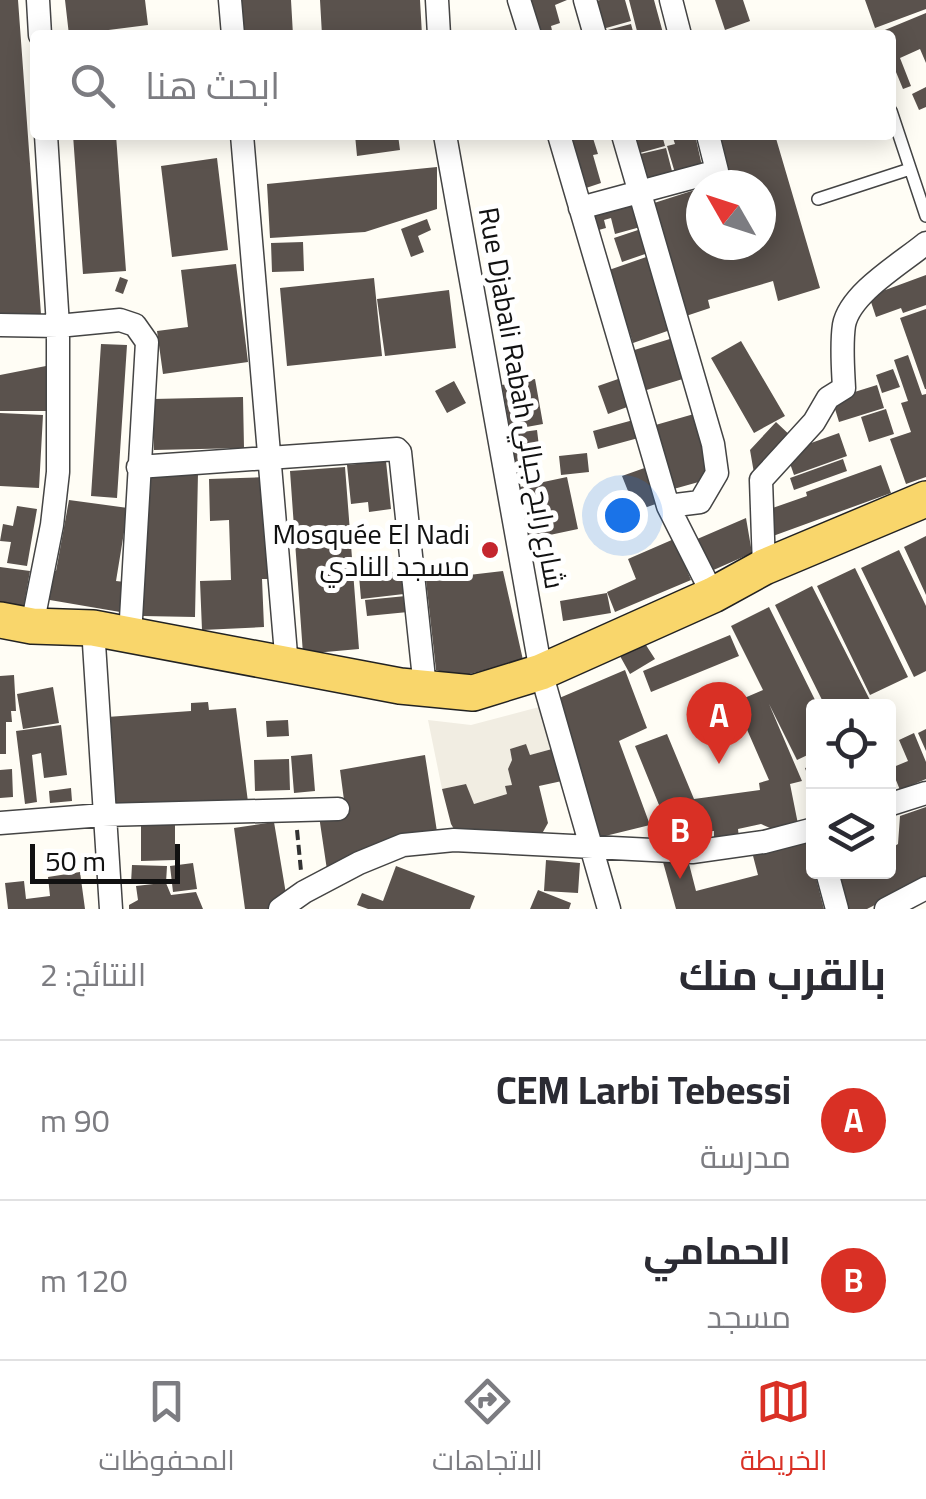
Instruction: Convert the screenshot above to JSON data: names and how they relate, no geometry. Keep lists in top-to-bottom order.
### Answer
{
  "streets": {
    "street": ["Rue Djabali Rabah شارع رابح جبالي"]
  },
  "places": ["Mosquée El Nadi مسجد النادي"],
  "scale_bar": "50 m",
  "north": "top left",
  "page": {
    "search": "ابحث هنا",
    "pins": ["A", "B"],
    "scale": "50 m",
    "heading": ["بالقرب منك", "النتائج: 2"],
    "list": [
      {
        "mark": "A",
        "name": "CEM Larbi Tebessi",
        "note": "مدرسة",
        "value": "90 m"
      },
      {
        "mark": "B",
        "name": "الحمامي",
        "note": "مسجد",
        "value": "120 m"
      }
    ],
    "nav": ["الخريطة", "الاتجاهات", "المحفوظات"]
  }
}
